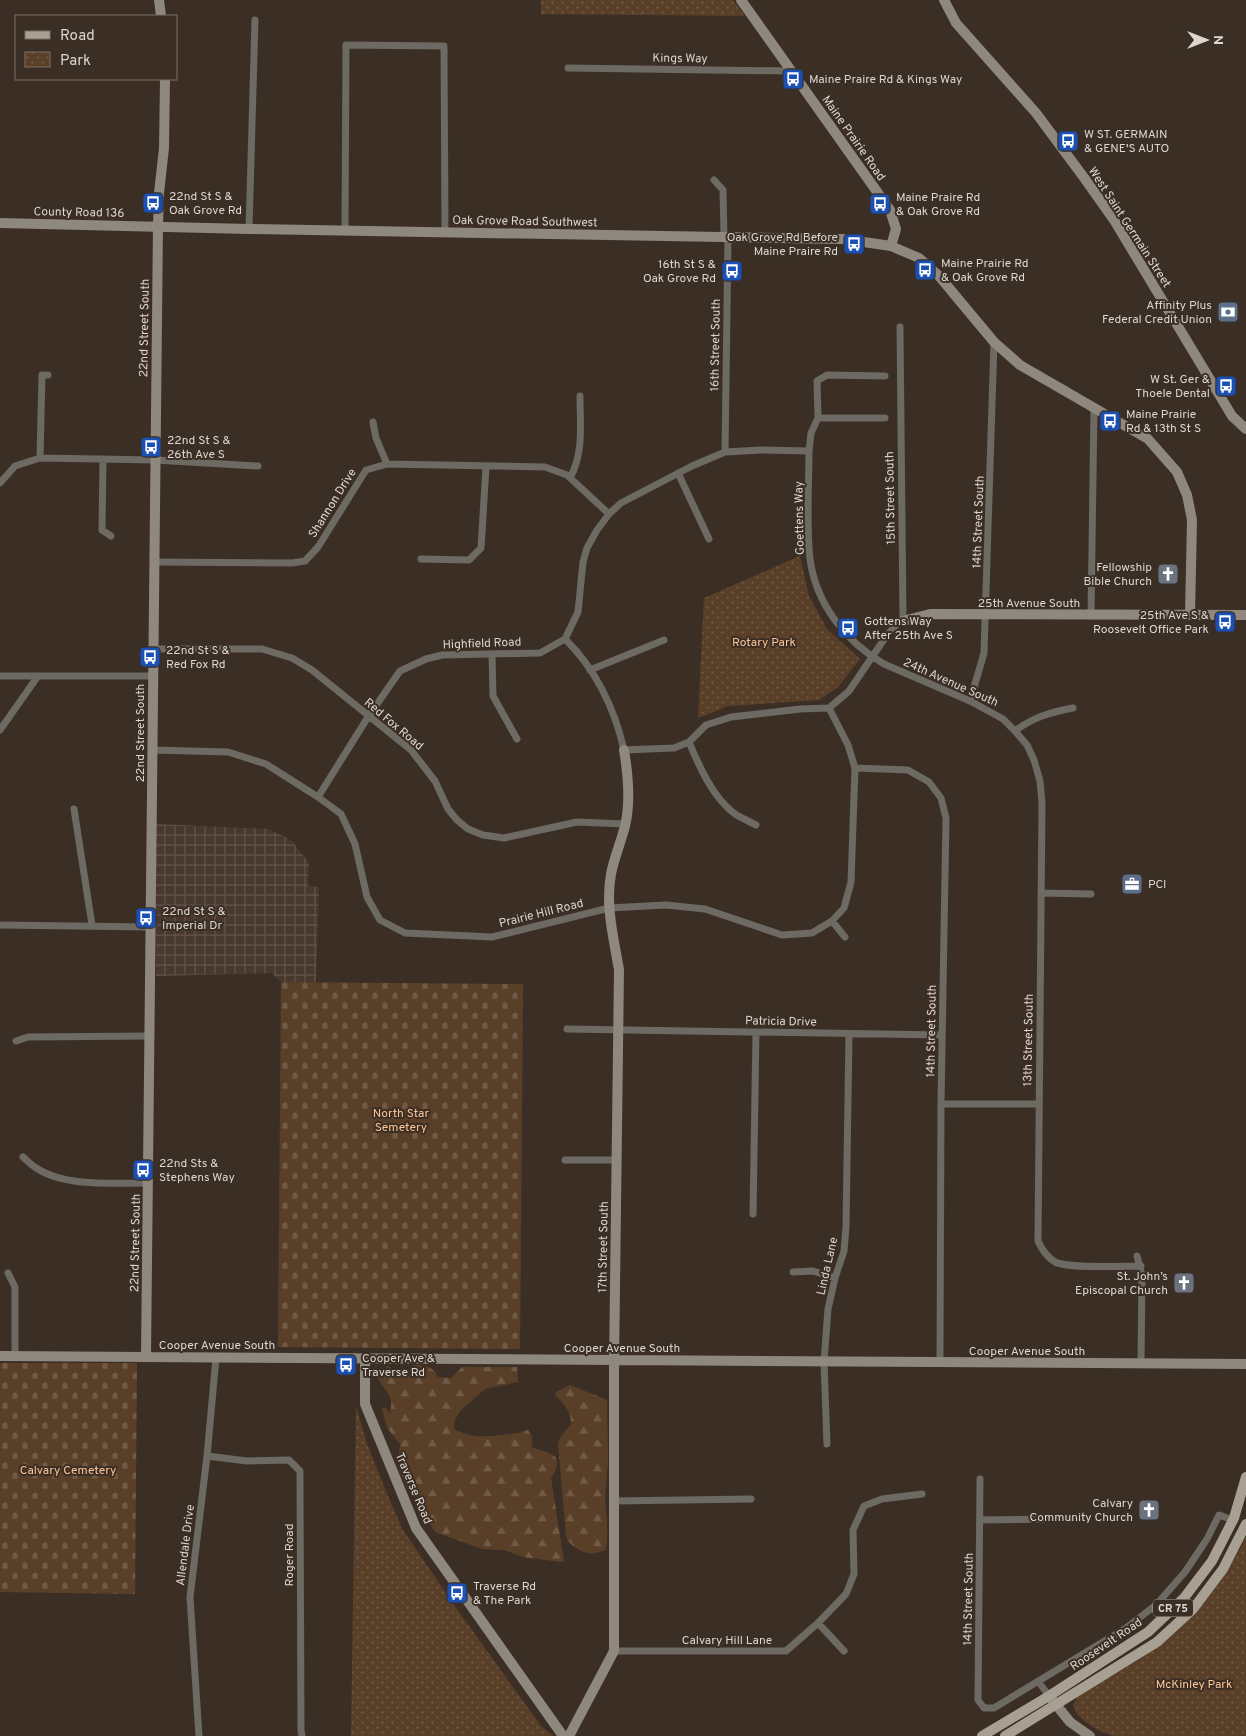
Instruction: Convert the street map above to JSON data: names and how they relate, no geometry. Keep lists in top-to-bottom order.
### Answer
{
  "streets": {
    "main road": ["CR 75", "Roosevelt Road"],
    "street": [
      "Kings Way",
      "Maine Prairie Road",
      "County Road 136",
      "Oak Grove Road Southwest",
      "West Saint Germain Street",
      "22nd Street South",
      "16th Street South",
      "15th Street South",
      "Shannon Drive",
      "Goettens Way",
      "14th Street South",
      "25th Avenue South",
      "Highfield Road",
      "24th Avenue South",
      "Red Fox Road",
      "Prairie Hill Road",
      "Patricia Drive",
      "13th Street South",
      "17th Street South",
      "Linda Lane",
      "Cooper Avenue South",
      "Traverse Road",
      "Allendale Drive",
      "Roger Road",
      "Calvary Hill Lane"
    ]
  },
  "crossings": [
    ["Kings Way", "Maine Prairie Road"],
    ["Maine Prairie Road", "Oak Grove Road Southwest"],
    ["County Road 136", "Oak Grove Road Southwest"],
    ["County Road 136", "22nd Street South"],
    ["Oak Grove Road Southwest", "22nd Street South"],
    ["Oak Grove Road Southwest", "16th Street South"],
    ["22nd Street South", "Shannon Drive"],
    ["22nd Street South", "Red Fox Road"],
    ["22nd Street South", "Prairie Hill Road"],
    ["22nd Street South", "Cooper Avenue South"],
    ["15th Street South", "25th Avenue South"],
    ["Goettens Way", "24th Avenue South"],
    ["14th Street South", "25th Avenue South"],
    ["14th Street South", "24th Avenue South"],
    ["14th Street South", "Prairie Hill Road"],
    ["14th Street South", "Patricia Drive"],
    ["14th Street South", "Cooper Avenue South"],
    ["14th Street South", "Roosevelt Road"],
    ["Highfield Road", "Red Fox Road"],
    ["Highfield Road", "Prairie Hill Road"],
    ["24th Avenue South", "13th Street South"],
    ["Red Fox Road", "17th Street South"],
    ["Prairie Hill Road", "17th Street South"],
    ["Patricia Drive", "17th Street South"],
    ["Patricia Drive", "Linda Lane"],
    ["17th Street South", "Cooper Avenue South"],
    ["17th Street South", "Calvary Hill Lane"],
    ["Linda Lane", "Cooper Avenue South"],
    ["Cooper Avenue South", "Traverse Road"],
    ["Cooper Avenue South", "Allendale Drive"],
    ["Allendale Drive", "Roger Road"]
  ],
  "parks": [
    "Rotary Park",
    "North Star Semetery",
    "Calvary Cemetery",
    "McKinley Park"
  ],
  "places": {
    "bus stop": [
      "Maine Praire Rd & Kings Way",
      "W ST. GERMAIN & GENE'S AUTO",
      "22nd St S & Oak Grove Rd",
      "Maine Praire Rd & Oak Grove Rd",
      "Oak Grove Rd Before Maine Praire Rd",
      "Maine Prairie Rd & Oak Grove Rd",
      "16th St S & Oak Grove Rd",
      "W St. Ger & Thoele Dental",
      "Maine Prairie Rd & 13th St S",
      "22nd St S & 26th Ave S",
      "25th Ave S & Roosevelt Office Park",
      "Gottens Way After 25th Ave S",
      "22nd St S & Red Fox Rd",
      "22nd St S & Imperial Dr",
      "22nd Sts & Stephens Way",
      "Cooper Ave & Traverse Rd",
      "Traverse Rd & The Park"
    ],
    "bank": ["Affinity Plus Federal Credit Union"],
    "church": ["Fellowship Bible Church", "St. John’s Episcopal Church", "Calvary Community Church"],
    "office": ["PCI"]
  },
  "legend": ["Road", "Park"],
  "north": "right"
}
